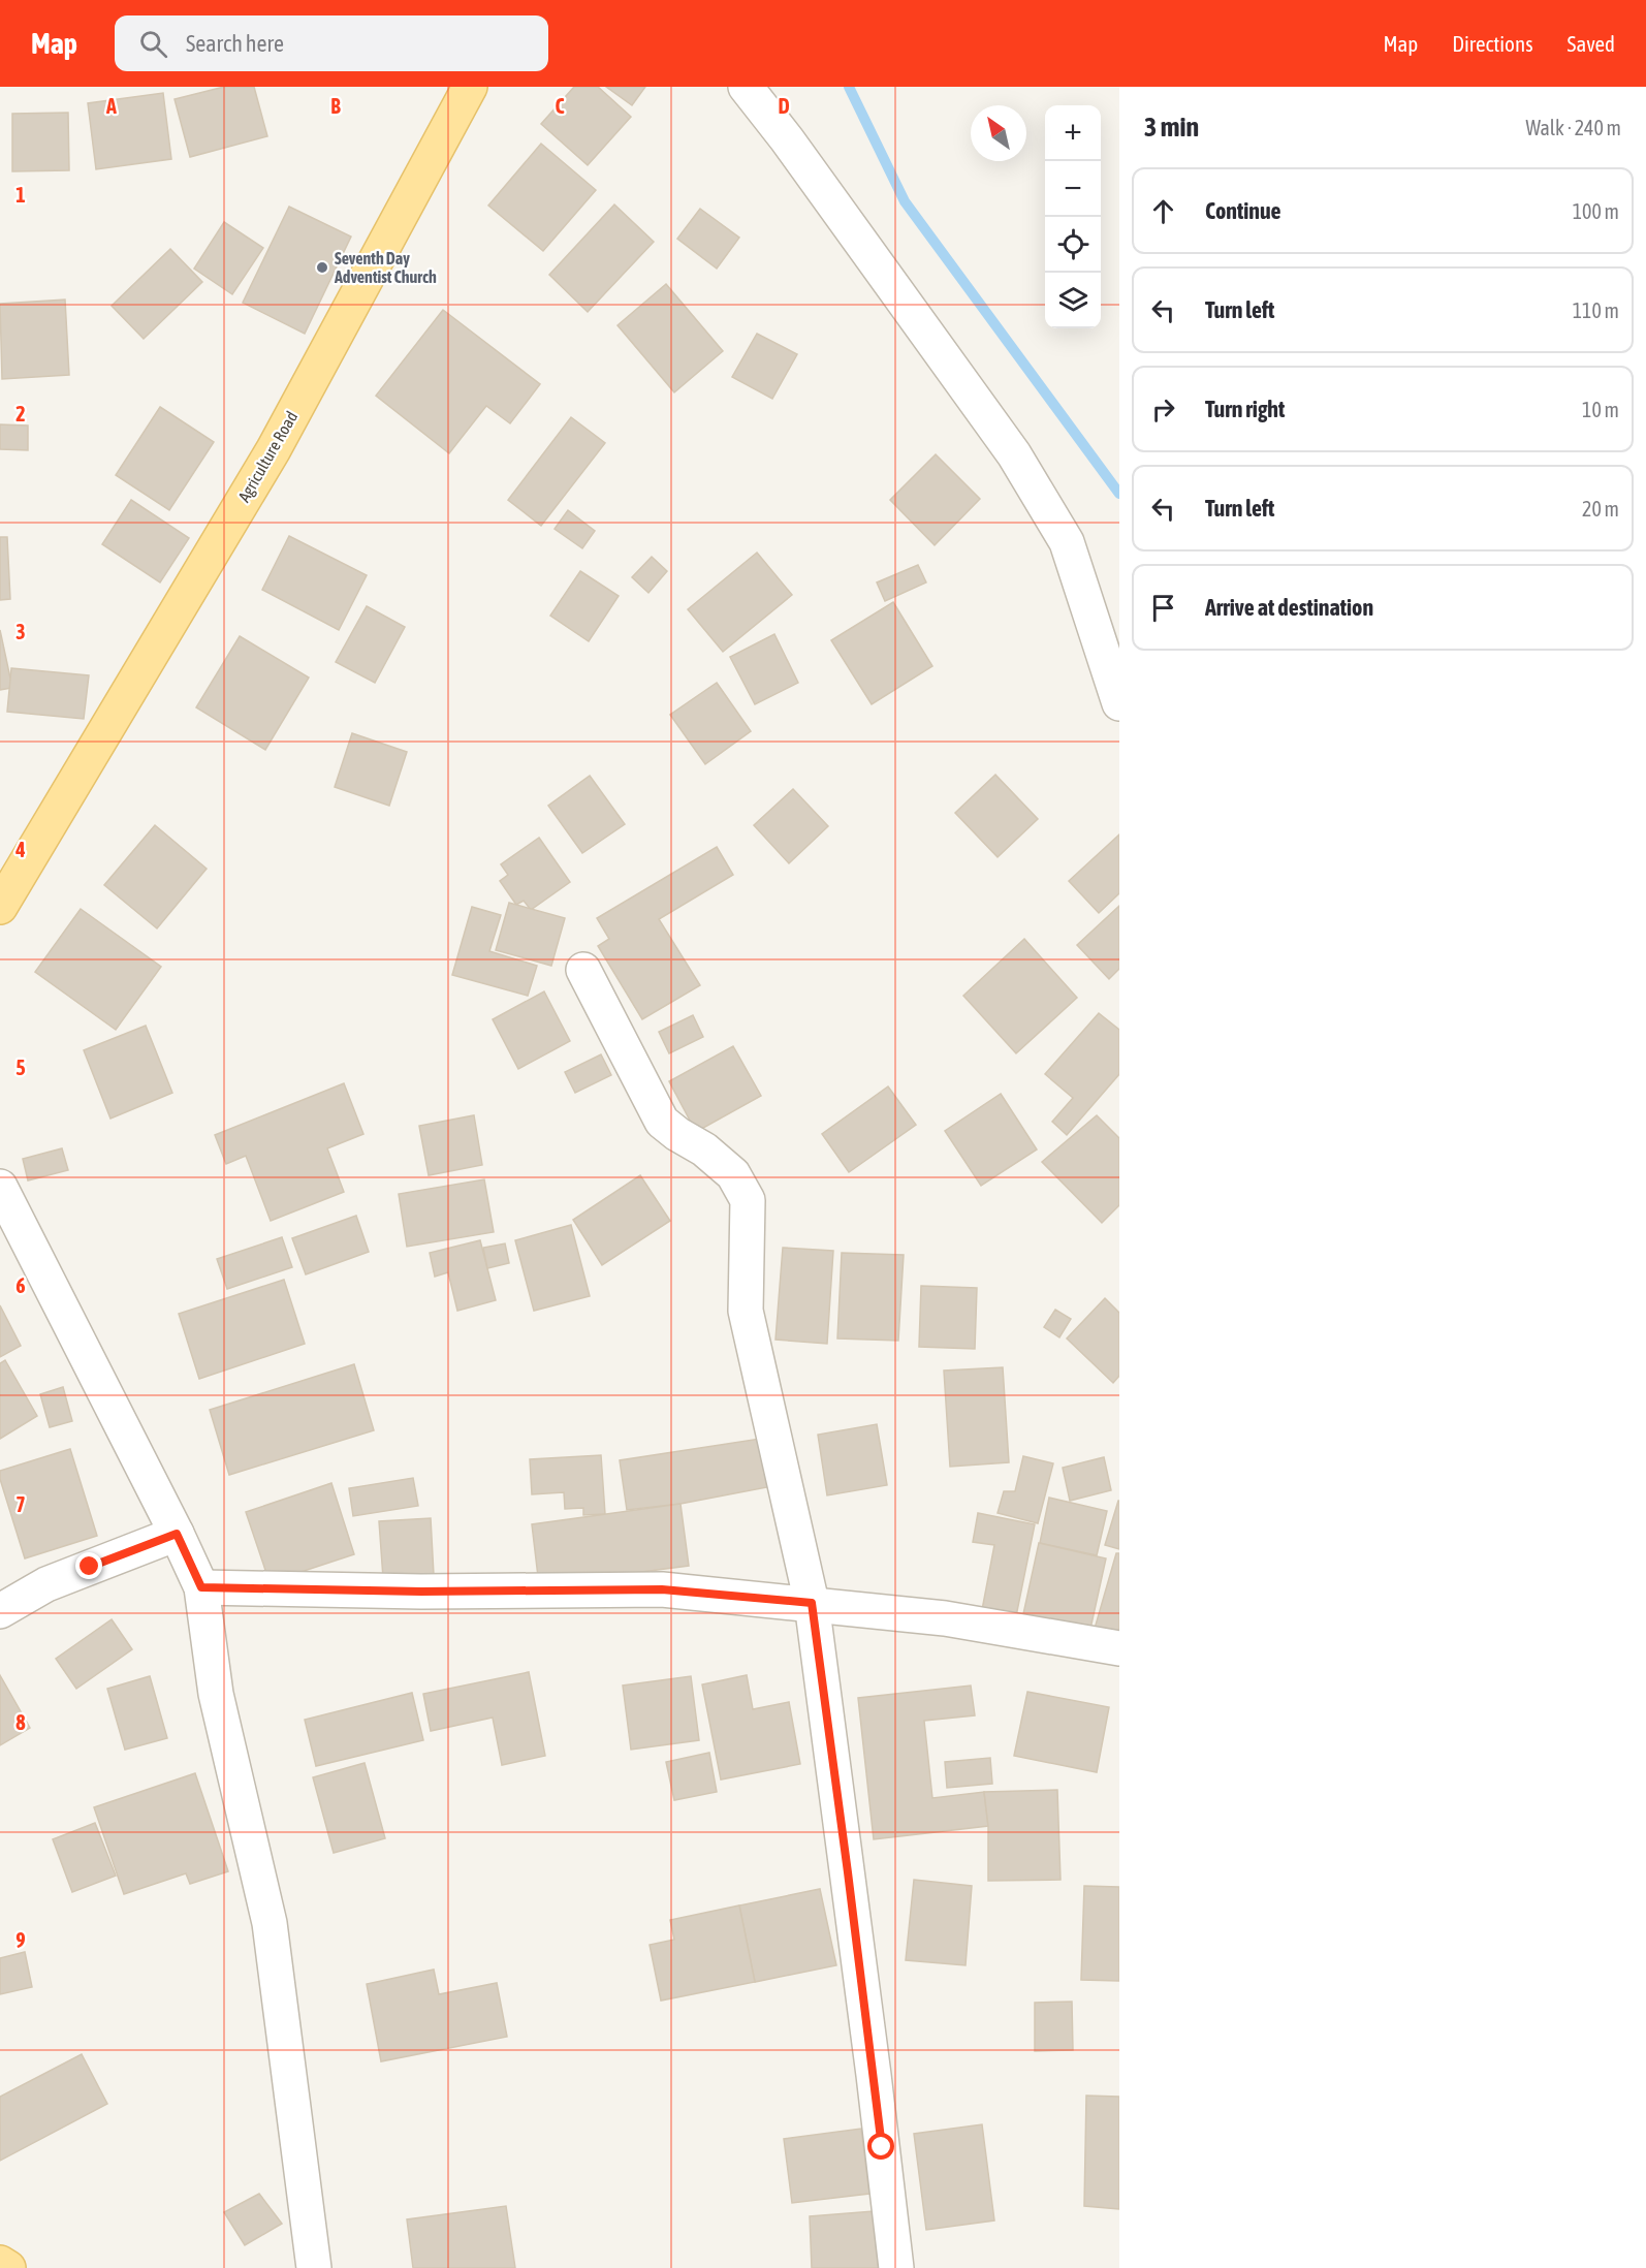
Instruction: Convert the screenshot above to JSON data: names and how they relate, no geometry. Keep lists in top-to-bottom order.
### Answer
{
  "streets": {
    "main road": ["Agriculture Road"]
  },
  "places": ["Seventh Day Adventist Church"],
  "north": "top left",
  "page": {
    "header": "Map",
    "search": "Search here",
    "nav": ["Map", "Directions", "Saved"],
    "heading": ["3 min", "Walk · 240 m"],
    "map_buttons": ["+", "−"],
    "list": [
      ["Continue", "100 m"],
      ["Turn left", "110 m"],
      ["Turn right", "10 m"],
      ["Turn left", "20 m"],
      "Arrive at destination"
    ]
  },
  "grid": {
    "columns": [
      "A",
      "B",
      "C",
      "D"
    ],
    "rows": [
      "1",
      "2",
      "3",
      "4",
      "5",
      "6",
      "7",
      "8",
      "9"
    ]
  }
}
